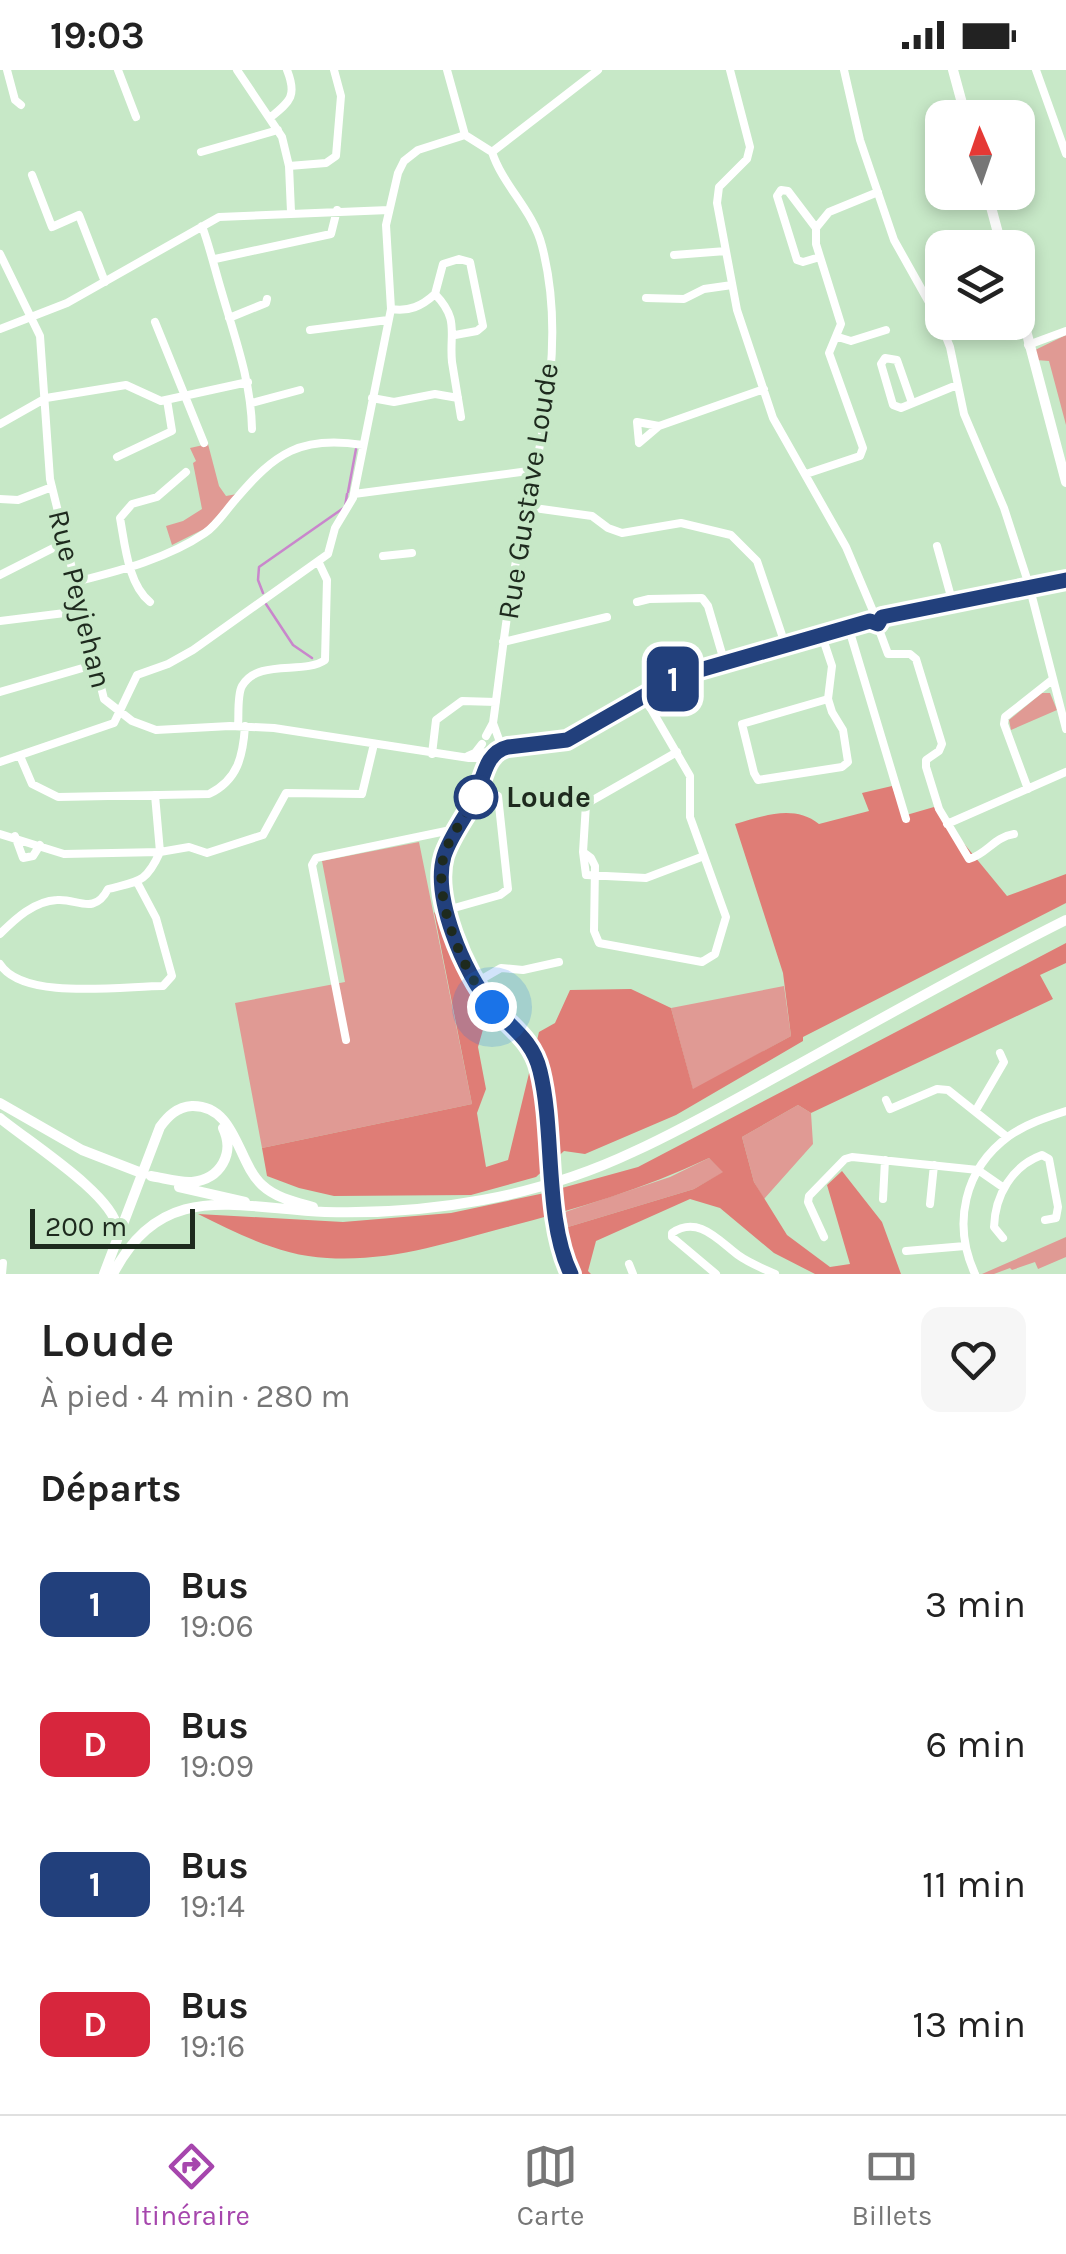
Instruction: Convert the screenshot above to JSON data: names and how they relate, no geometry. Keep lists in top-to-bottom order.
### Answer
{
  "streets": {
    "street": ["Rue Gustave Loude", "Rue Peyjehan"]
  },
  "places": ["Loude"],
  "lines": ["bus line 1"],
  "scale_bar": "200 m",
  "north": "top",
  "page": {
    "status": "19:03",
    "on_map": "1",
    "scale": "200 m",
    "heading": [
      ["Loude", "À pied · 4 min · 280 m"],
      "Départs"
    ],
    "list": [
      {
        "mark": "1",
        "name": "Bus",
        "note": "19:06",
        "value": "3 min"
      },
      {
        "mark": "D",
        "name": "Bus",
        "note": "19:09",
        "value": "6 min"
      },
      {
        "mark": "1",
        "name": "Bus",
        "note": "19:14",
        "value": "11 min"
      },
      {
        "mark": "D",
        "name": "Bus",
        "note": "19:16",
        "value": "13 min"
      }
    ],
    "tabs": ["Itinéraire", "Carte", "Billets"]
  }
}
